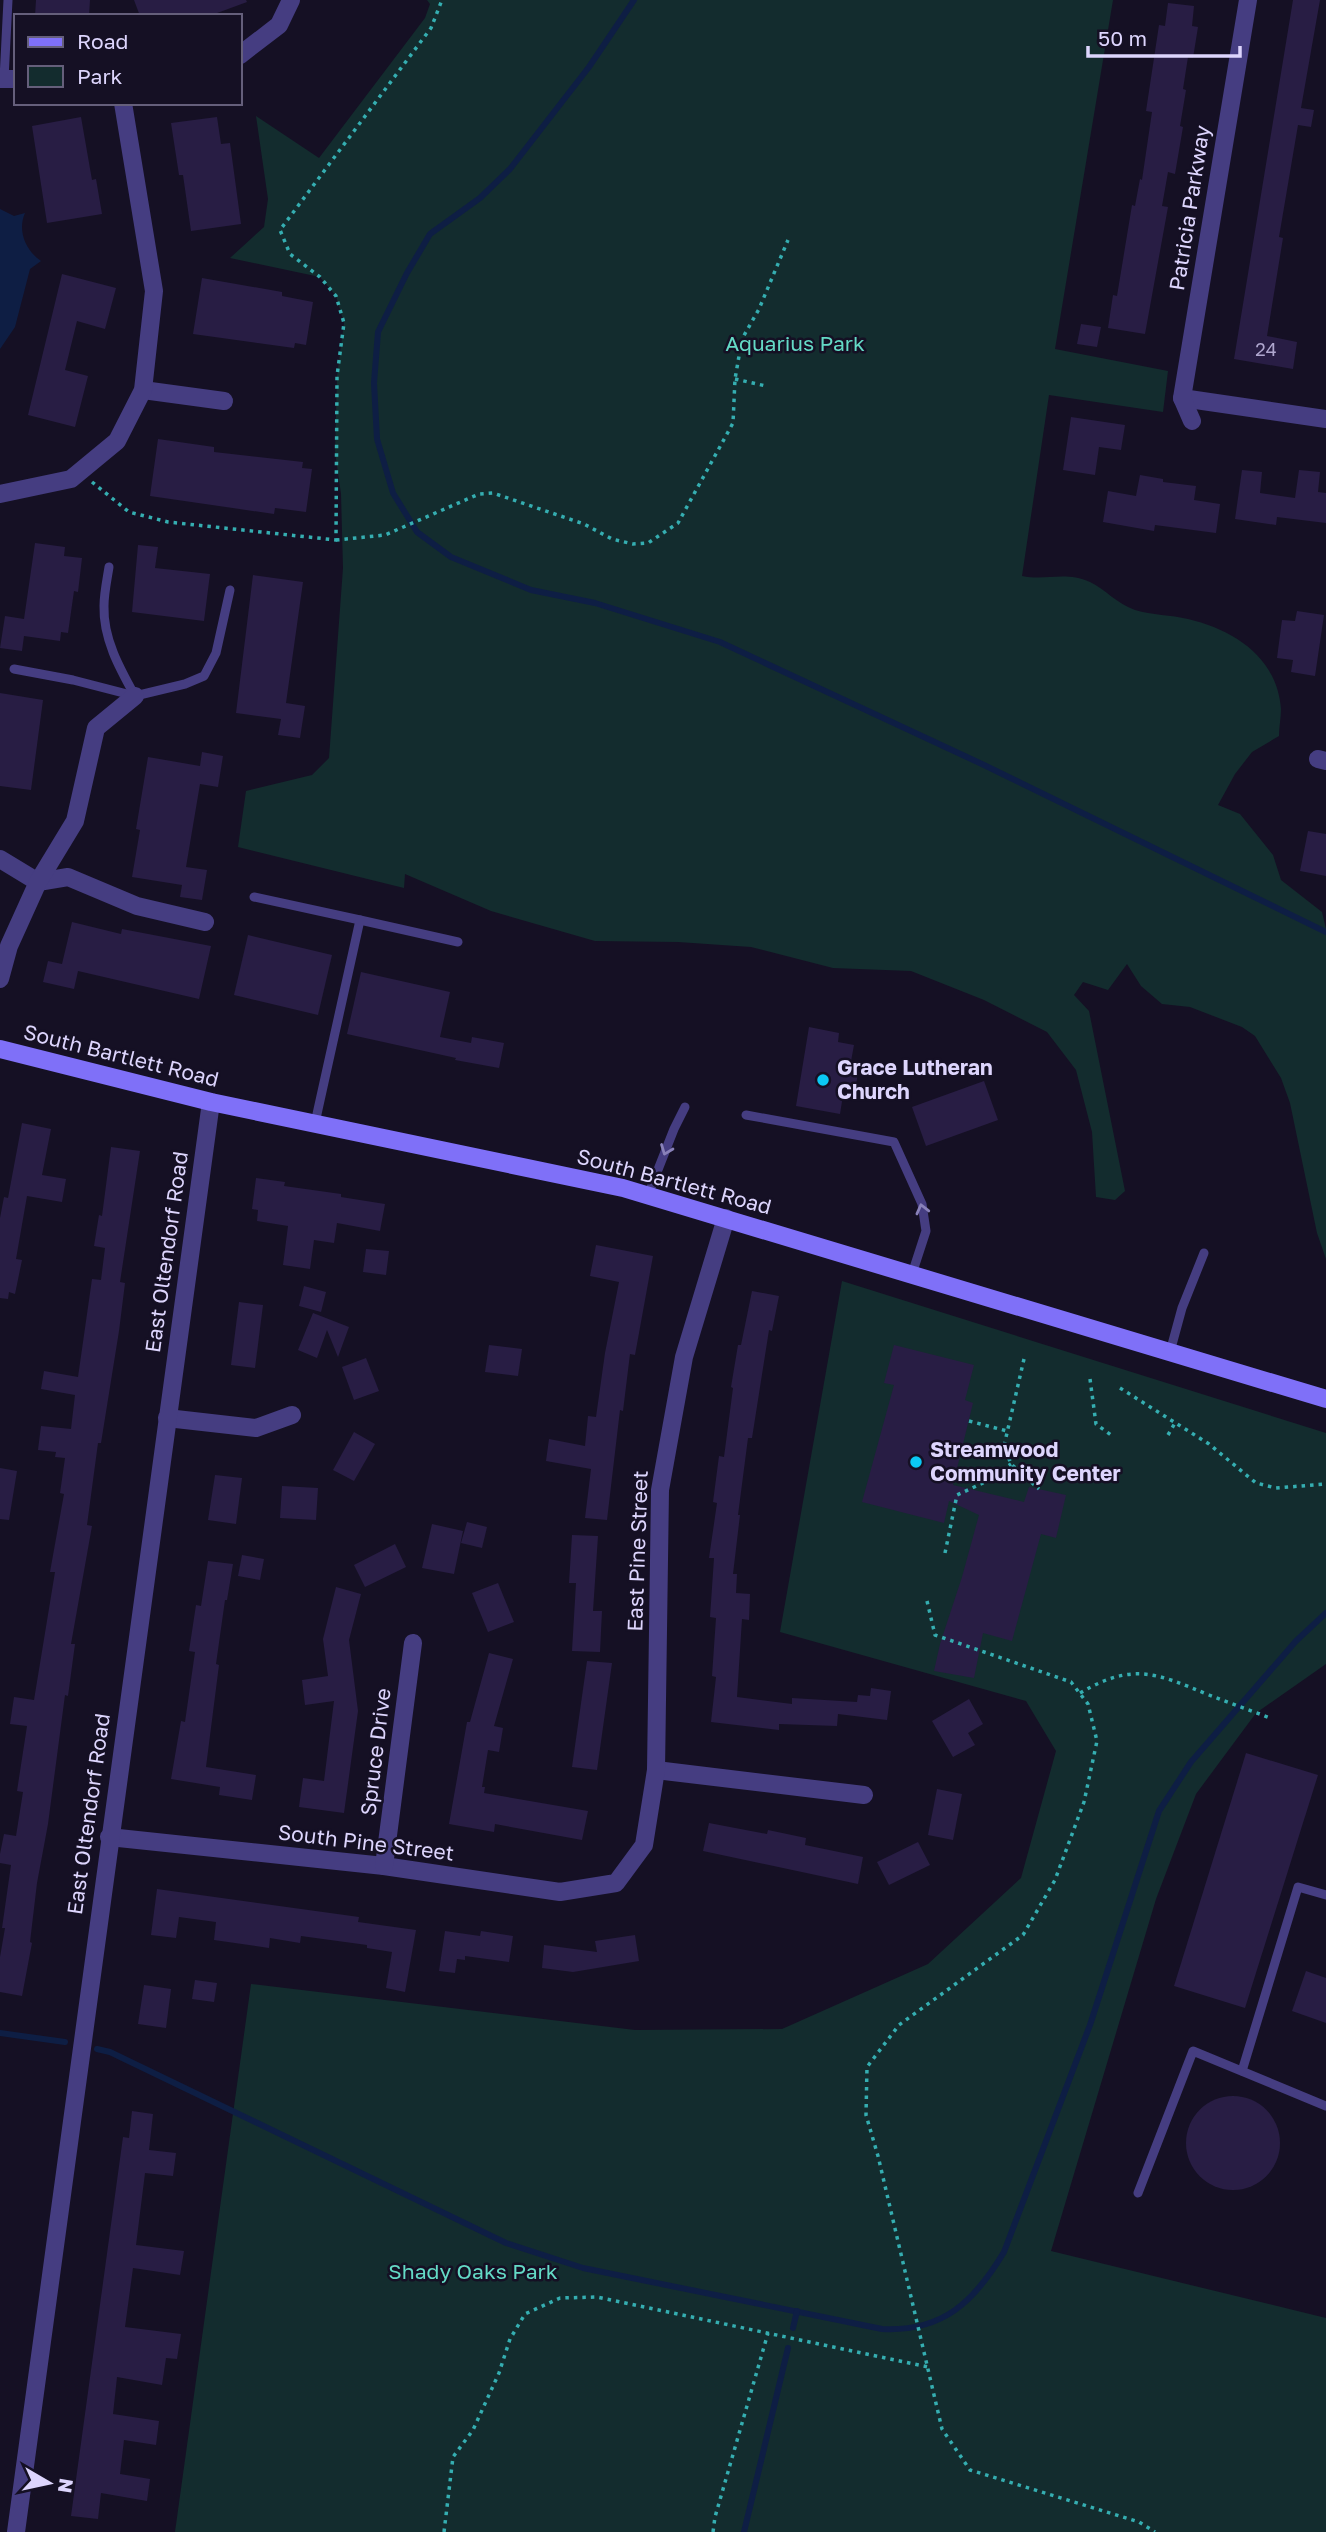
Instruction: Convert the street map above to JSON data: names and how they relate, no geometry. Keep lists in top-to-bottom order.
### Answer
{
  "streets": {
    "main road": ["South Bartlett Road"],
    "street": [
      "Patricia Parkway",
      "East Oltendorf Road",
      "East Pine Street",
      "Spruce Drive",
      "South Pine Street"
    ]
  },
  "crossings": [
    ["South Bartlett Road", "East Oltendorf Road"],
    ["South Bartlett Road", "East Pine Street"],
    ["East Oltendorf Road", "South Pine Street"],
    ["East Pine Street", "South Pine Street"],
    ["Spruce Drive", "South Pine Street"]
  ],
  "parks": ["Aquarius Park", "Shady Oaks Park"],
  "places": ["Grace Lutheran Church", "Streamwood Community Center"],
  "house_numbers": ["24"],
  "legend": ["Road", "Park"],
  "scale_bar": "50 m",
  "north": "right"
}
